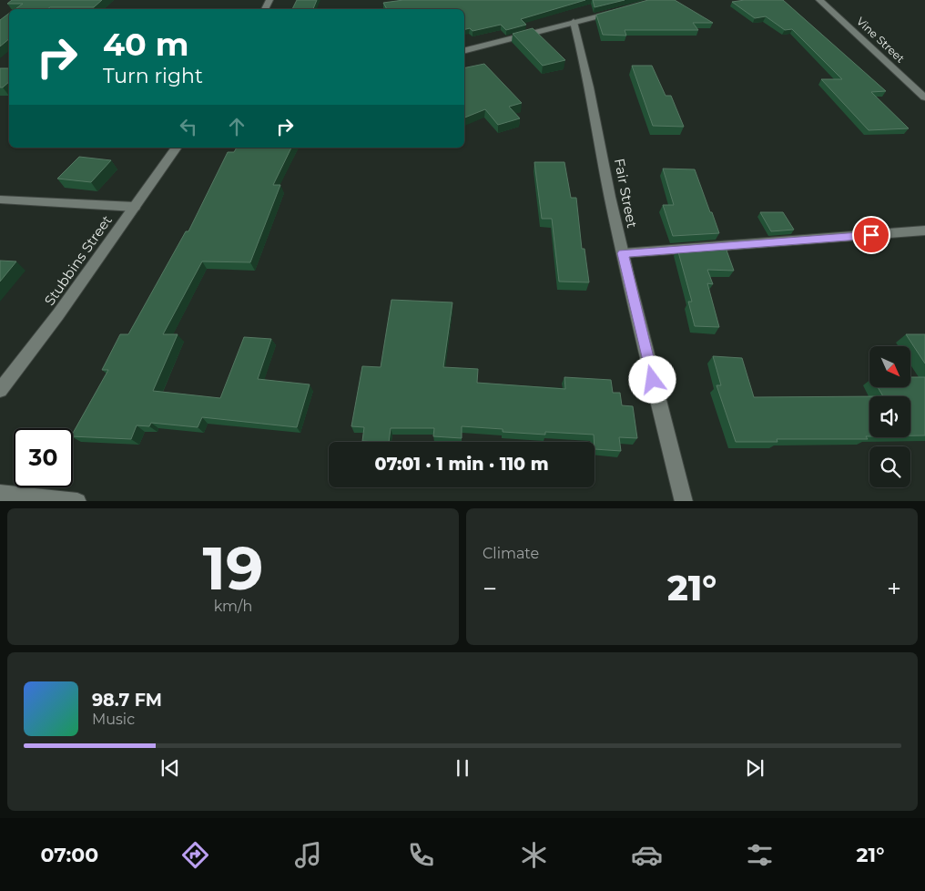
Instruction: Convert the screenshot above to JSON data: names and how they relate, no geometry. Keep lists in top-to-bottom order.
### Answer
{
  "streets": {
    "street": ["Vine Street", "Fair Street", "Stubbins Street"]
  },
  "north": "bottom right",
  "page": {
    "turn": ["40 m", "Turn right"],
    "limit": "30",
    "trip": "07:01 · 1 min · 110 m",
    "tile": [
      ["19", "km/h"],
      "Climate"
    ],
    "heat": ["−", "21°", "+"],
    "song": ["98.7 FM", "Music"],
    "tabs": ["07:00", "21°"]
  }
}
